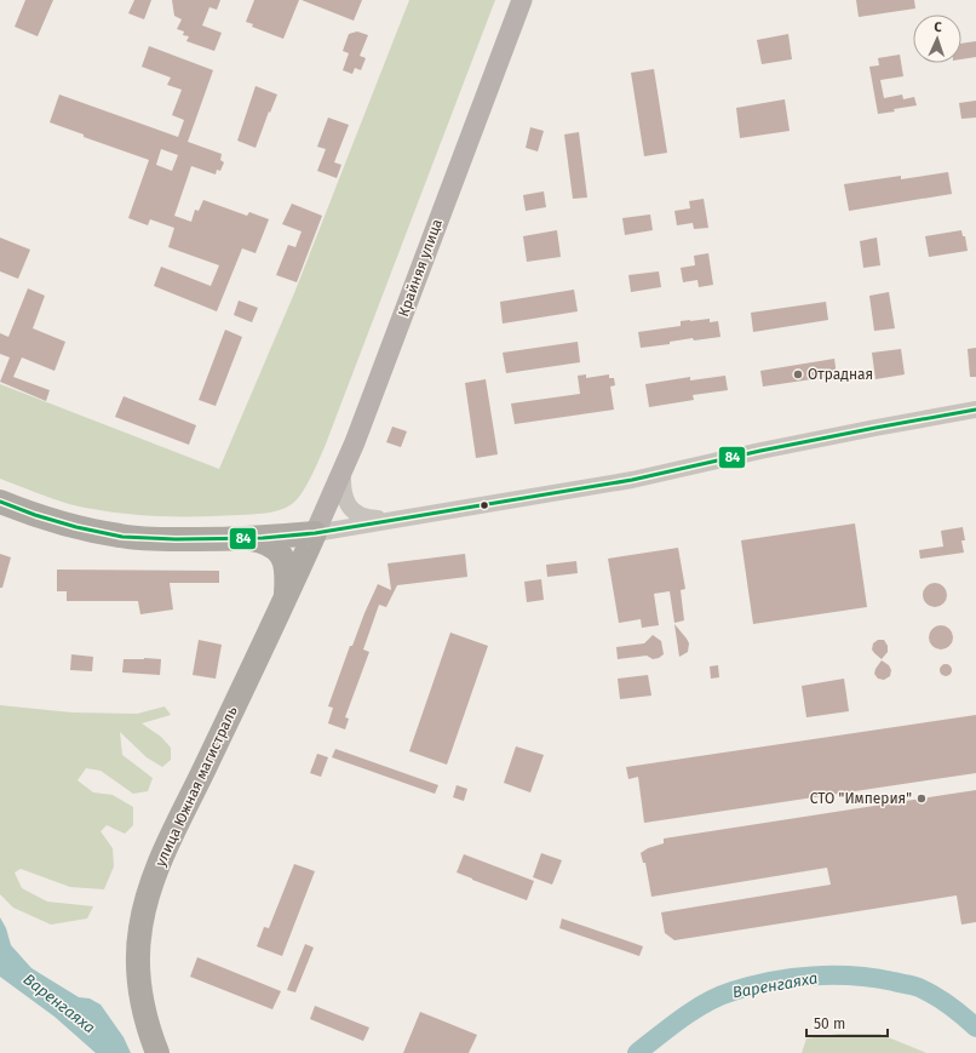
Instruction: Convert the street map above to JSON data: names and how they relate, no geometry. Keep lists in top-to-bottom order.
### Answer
{
  "streets": {
    "highway": ["улица Южная магистраль"],
    "main road": ["Крайняя улица"]
  },
  "crossings": [
    ["Крайняя улица", "улица Южная магистраль"]
  ],
  "water": ["Варенгаяха"],
  "places": ["Отрадная", "СТО \"Империя\""],
  "lines": ["transit line 84"],
  "scale_bar": "50 m",
  "north": "top"
}
